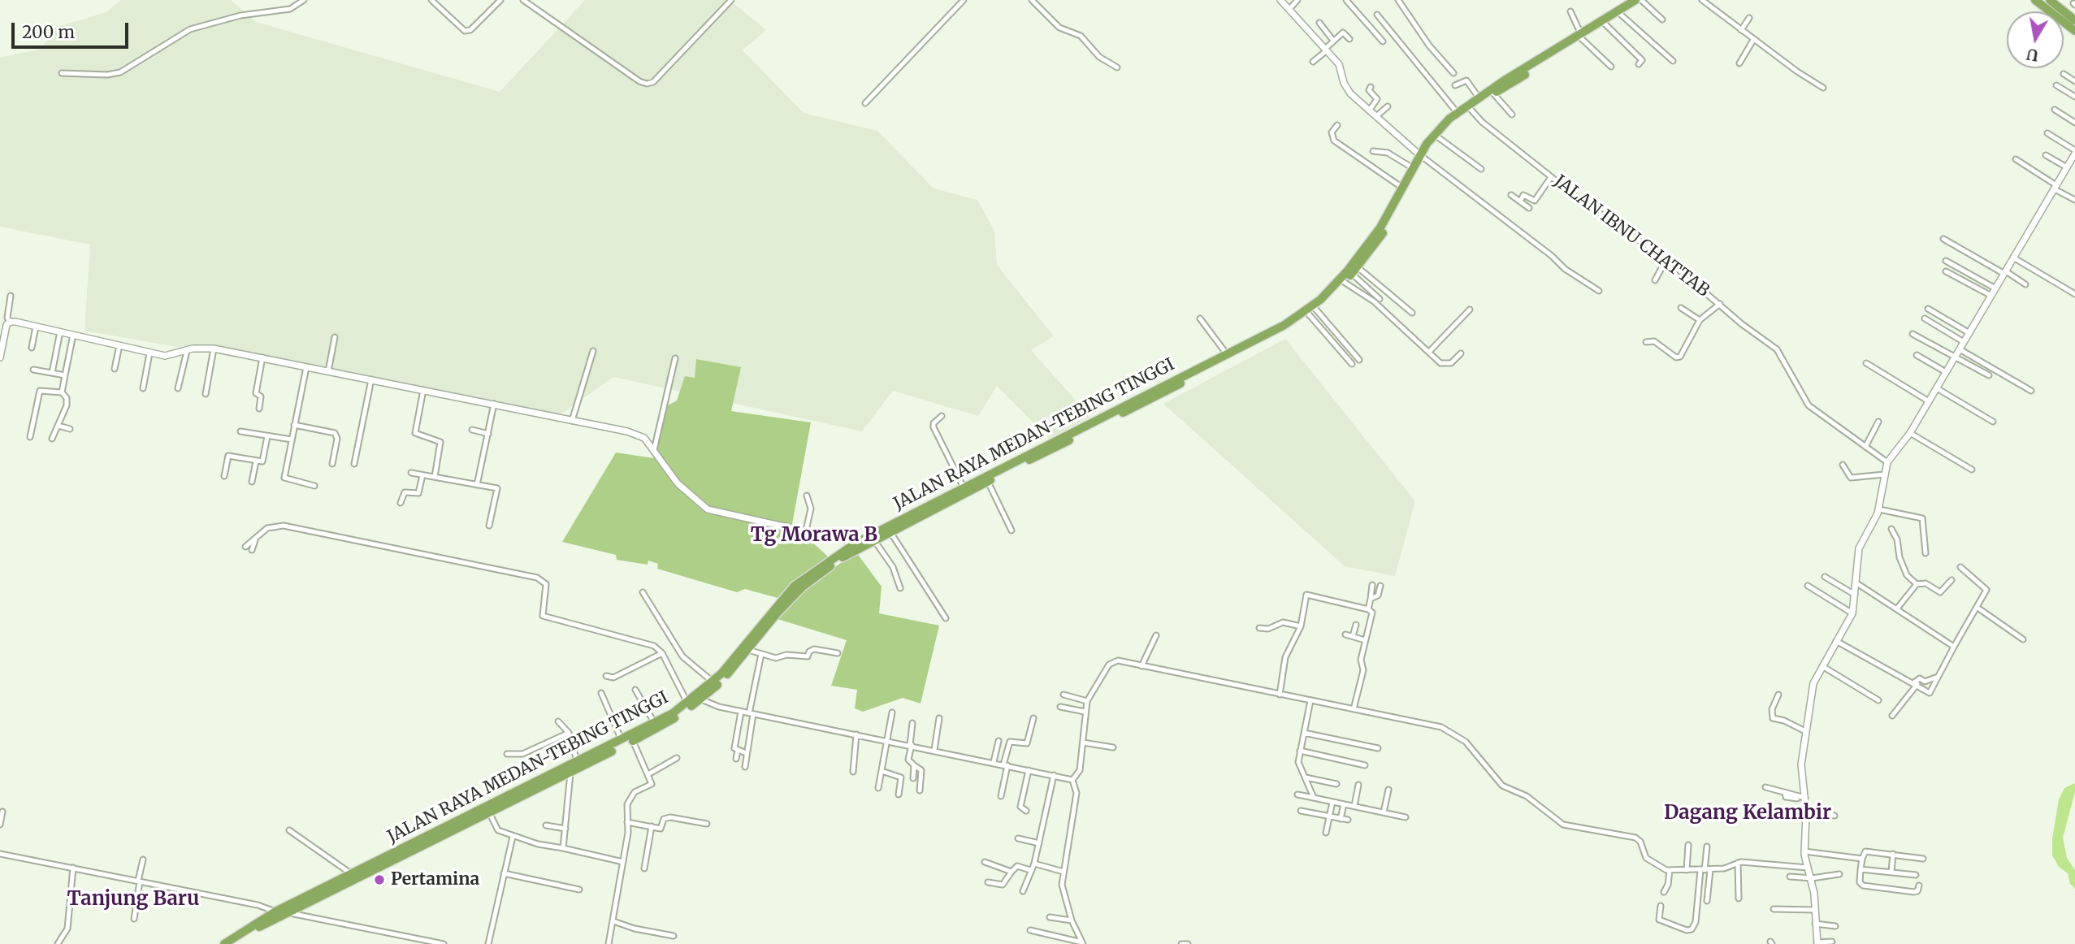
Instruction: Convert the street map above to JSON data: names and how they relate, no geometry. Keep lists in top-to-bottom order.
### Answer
{
  "streets": {
    "highway": ["JALAN RAYA MEDAN-TEBING TINGGI"],
    "street": ["JALAN IBNU CHATTAB"]
  },
  "crossings": [
    ["JALAN IBNU CHATTAB", "JALAN RAYA MEDAN-TEBING TINGGI"]
  ],
  "districts": ["Tg Morawa B", "Dagang Kelambir", "Tanjung Baru"],
  "places": ["Pertamina"],
  "scale_bar": "200 m",
  "north": "bottom"
}
